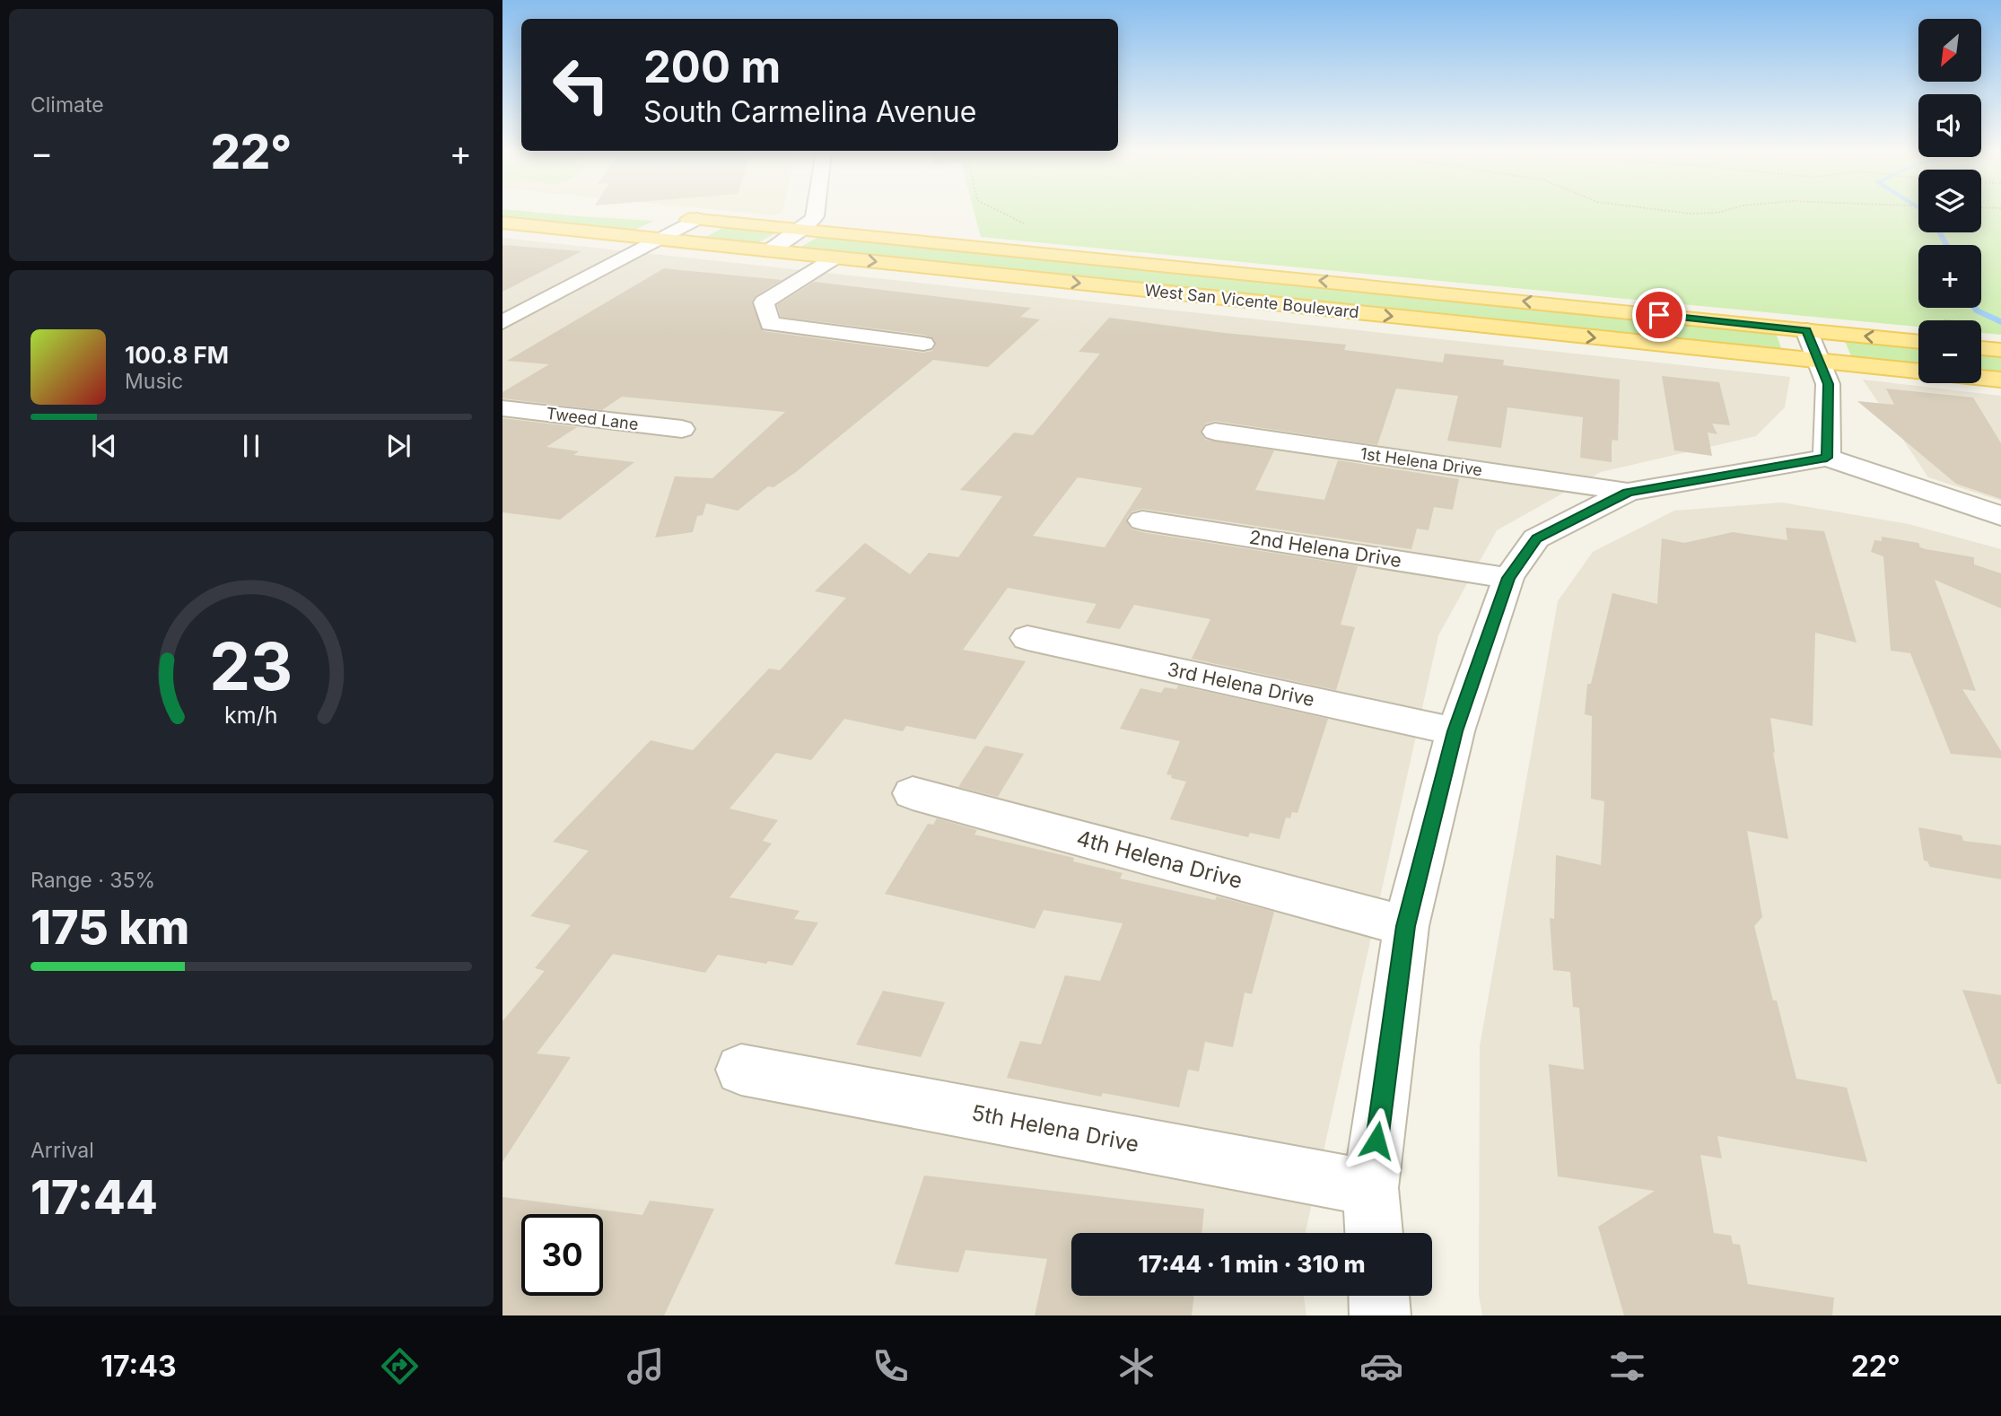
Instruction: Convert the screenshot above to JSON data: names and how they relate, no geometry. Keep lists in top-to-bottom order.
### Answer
{
  "streets": {
    "main road": ["West San Vicente Boulevard"],
    "street": [
      "Tweed Lane",
      "1st Helena Drive",
      "2nd Helena Drive",
      "3rd Helena Drive",
      "4th Helena Drive",
      "5th Helena Drive"
    ]
  },
  "north": "bottom left",
  "page": {
    "tile": [
      "Climate",
      ["Range · 35%", "175 km"],
      ["Arrival", "17:44"]
    ],
    "map_buttons": ["+", "−"],
    "turn": ["200 m", "South Carmelina Avenue"],
    "heat": ["−", "22°", "+"],
    "song": ["100.8 FM", "Music"],
    "limit": "30",
    "trip": "17:44 · 1 min · 310 m",
    "tabs": ["17:43", "22°"],
    "gauge": ["23", "km/h"]
  }
}
